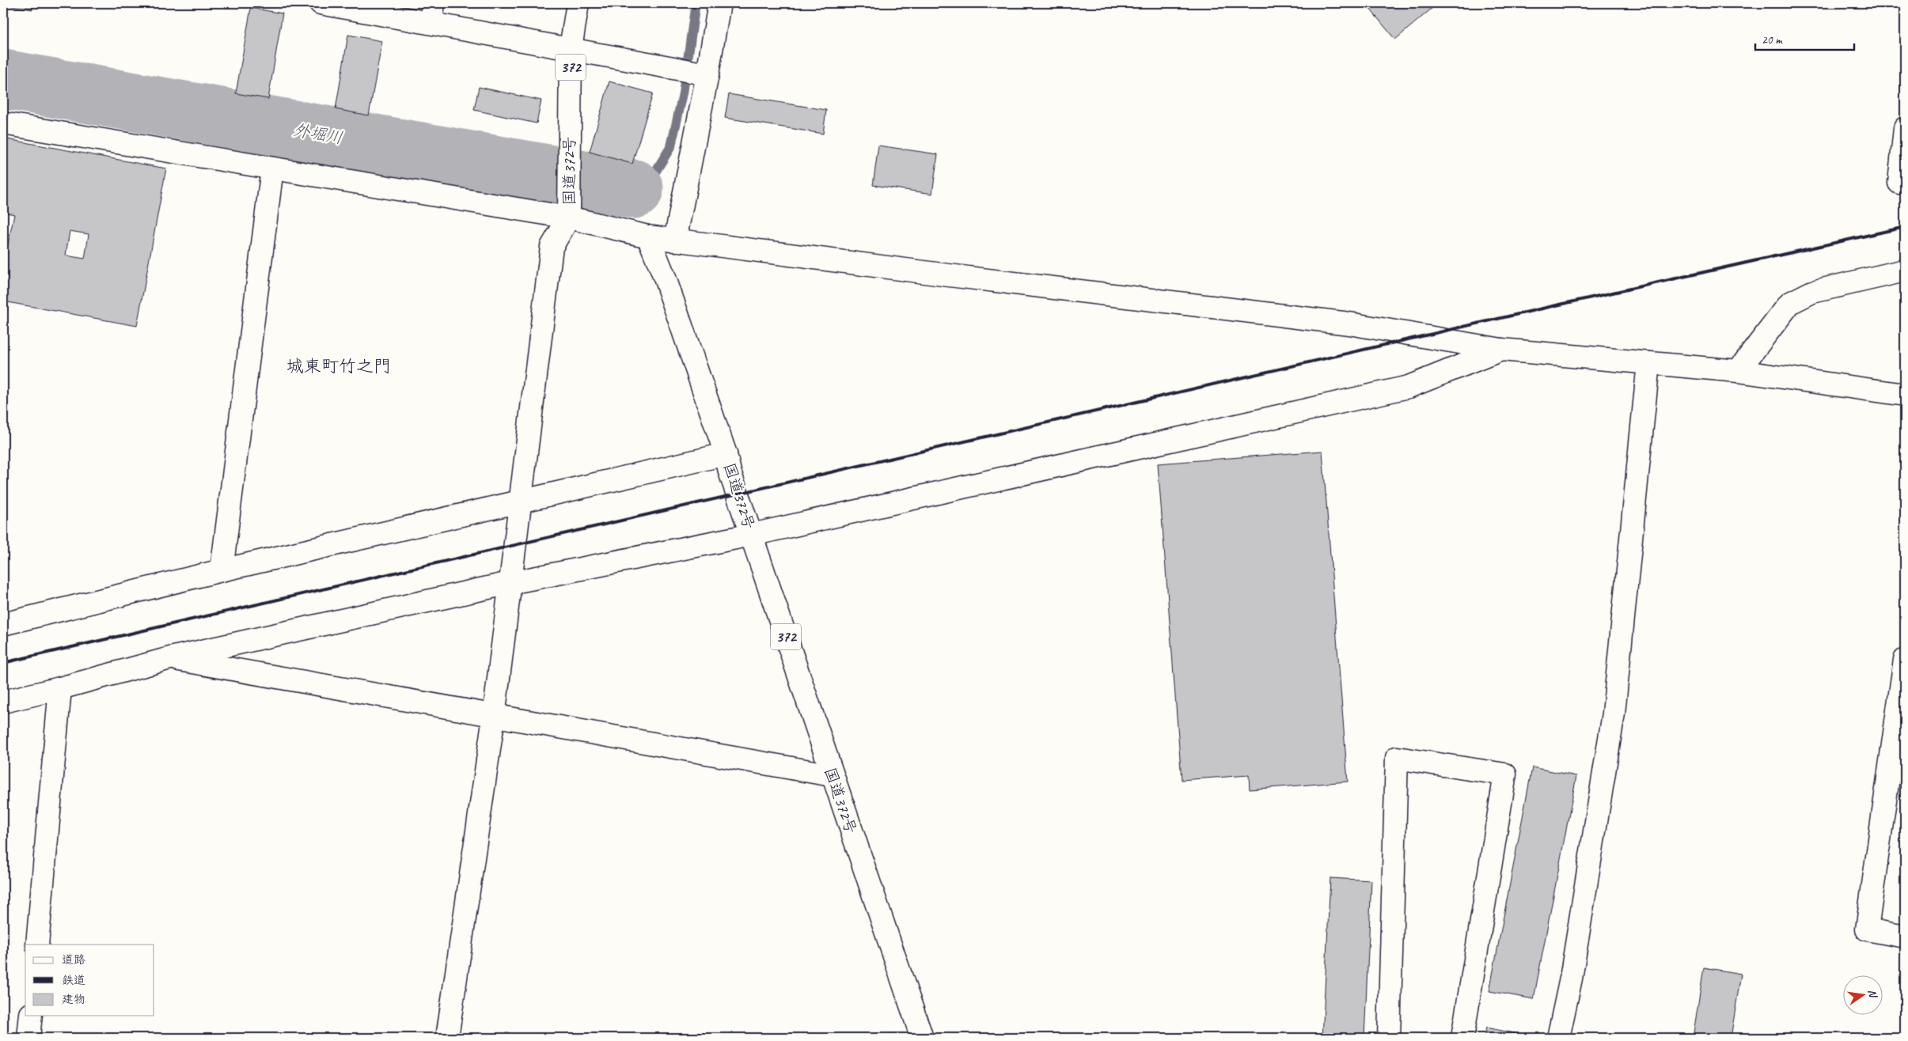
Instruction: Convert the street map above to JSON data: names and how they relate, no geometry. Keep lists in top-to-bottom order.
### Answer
{
  "streets": {
    "main road": ["372", "国道372号"]
  },
  "districts": ["城東町竹之門"],
  "water": ["外堀川"],
  "legend": ["道路", "鉄道", "建物"],
  "scale_bar": "20 m",
  "north": "right"
}
